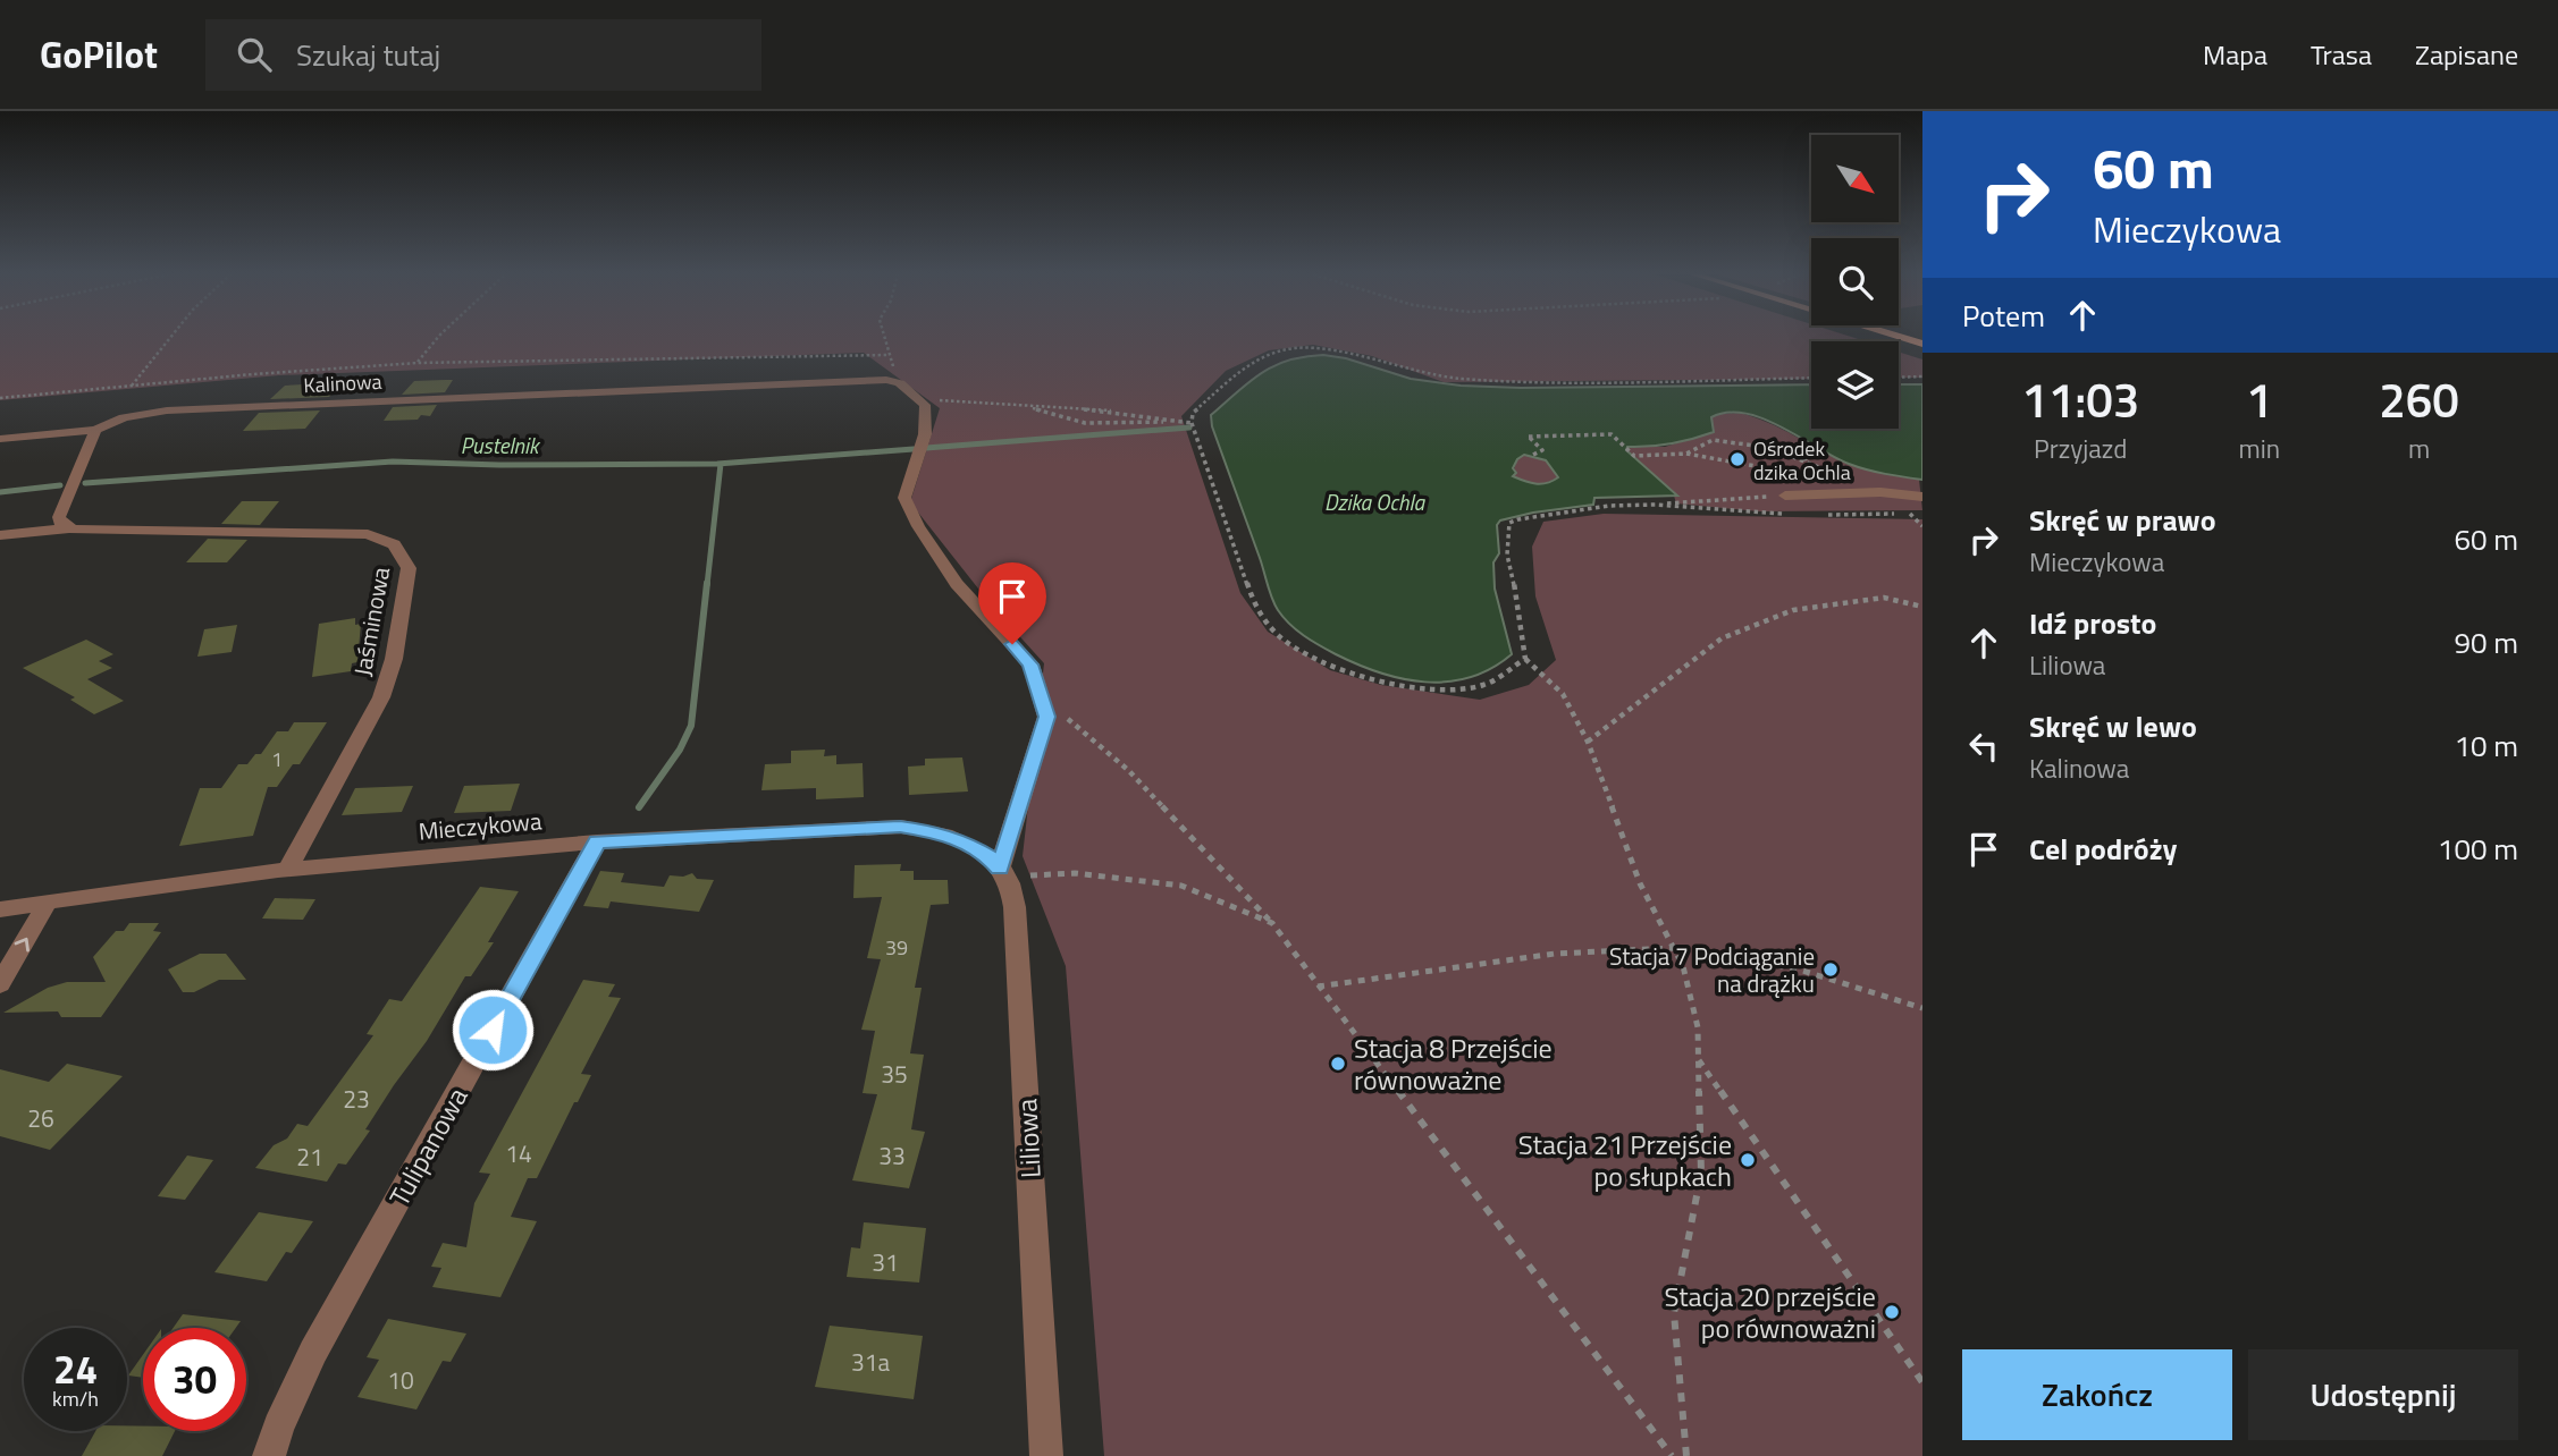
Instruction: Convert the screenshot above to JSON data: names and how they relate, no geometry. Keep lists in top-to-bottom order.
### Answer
{
  "streets": {
    "street": [
      "Kalinowa",
      "Jaśminowa",
      "Mieczykowa",
      "Liliowa",
      "Tulipanowa"
    ]
  },
  "crossings": [
    ["Jaśminowa", "Mieczykowa"],
    ["Mieczykowa", "Liliowa"],
    ["Mieczykowa", "Tulipanowa"]
  ],
  "water": ["Pustelnik", "Dzika Ochla"],
  "places": [
    "Ośrodek dzika Ochla",
    "Stacja 7 Podciąganie na drążku",
    "Stacja 8 Przejście równoważne",
    "Stacja 21 Przejście po słupkach",
    "Stacja 20 przejście po równoważni"
  ],
  "house_numbers": [
    "1",
    "39",
    "35",
    "23",
    "26",
    "14",
    "33",
    "21",
    "31",
    "31a",
    "10"
  ],
  "north": "bottom right",
  "page": {
    "header": "GoPilot",
    "search": "Szukaj tutaj",
    "nav": ["Mapa", "Trasa", "Zapisane"],
    "turn": ["60 m", "Mieczykowa"],
    "then": "Potem",
    "eta": [
      "11:03",
      "Przyjazd",
      "1",
      "min",
      "260",
      "m"
    ],
    "list": [
      {
        "name": "Skręć w prawo",
        "note": "Mieczykowa",
        "value": "60 m"
      },
      {
        "name": "Idź prosto",
        "note": "Liliowa",
        "value": "90 m"
      },
      {
        "name": "Skręć w lewo",
        "note": "Kalinowa",
        "value": "10 m"
      },
      {
        "name": "Cel podróży",
        "value": "100 m"
      }
    ],
    "speed": "24 km/h",
    "limit": "30",
    "buttons": ["Zakończ", "Udostępnij"]
  }
}
